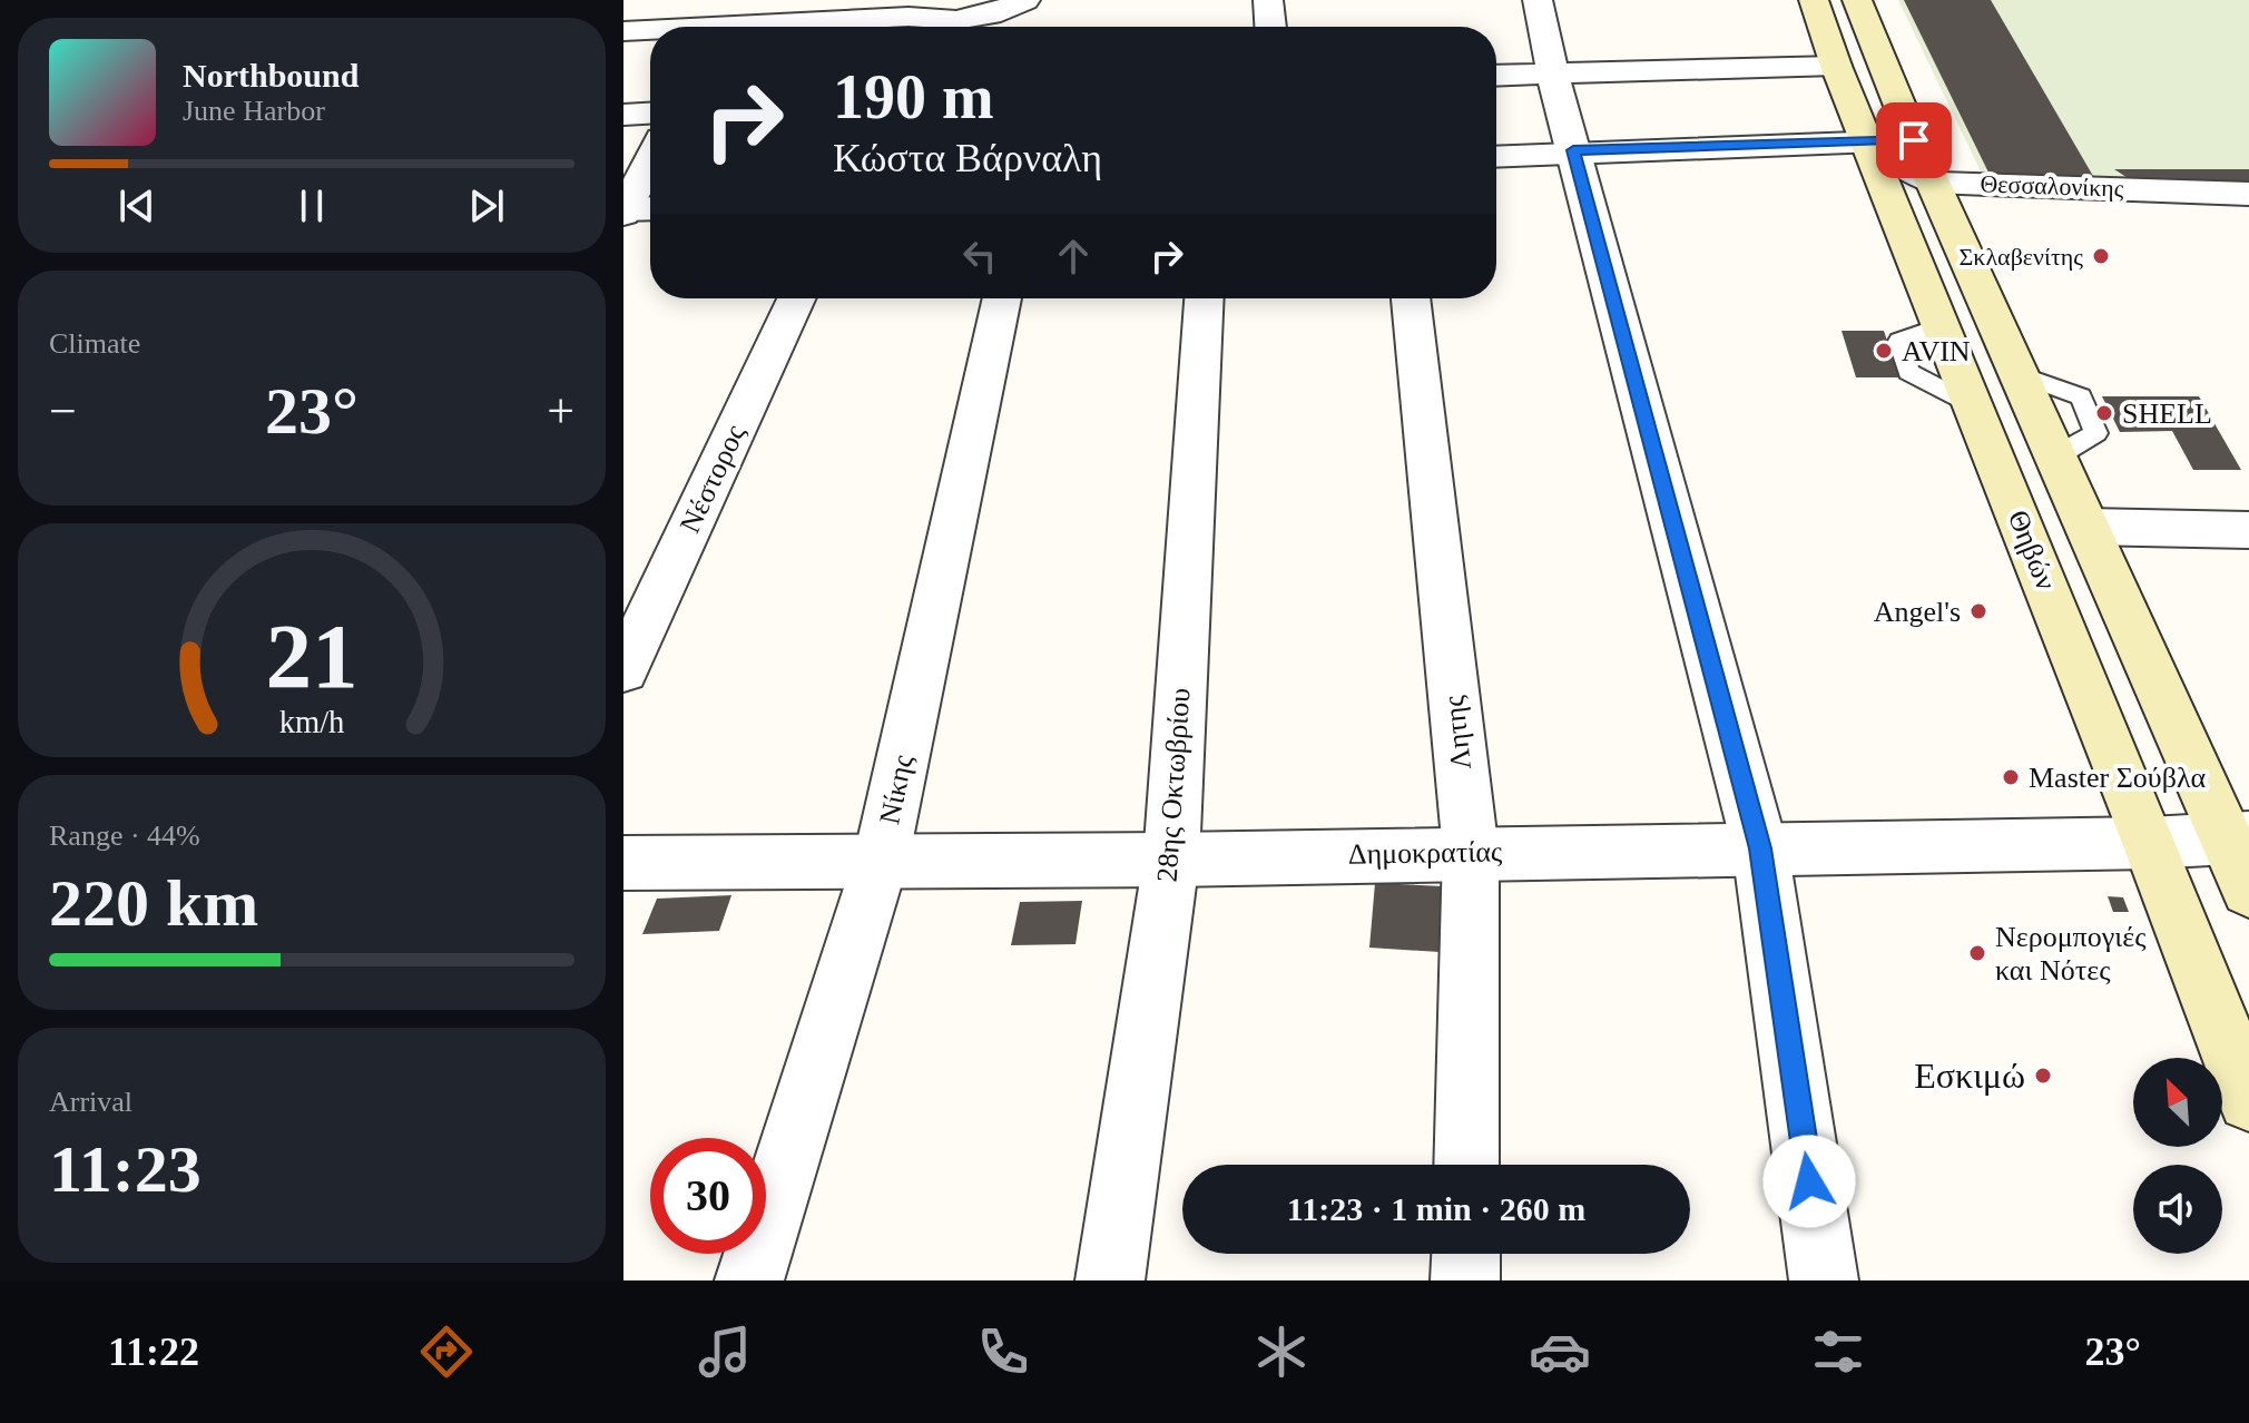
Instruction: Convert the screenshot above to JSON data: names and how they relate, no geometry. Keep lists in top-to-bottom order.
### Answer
{
  "streets": {
    "main road": ["Θηβών"],
    "street": [
      "Θεσσαλονίκης",
      "Νέστορος",
      "Λητης",
      "28ης Οκτωβρίου",
      "Νίκης",
      "Δημοκρατίας"
    ]
  },
  "crossings": [
    ["Θεσσαλονίκης", "Θηβών"],
    ["Θηβών", "Δημοκρατίας"],
    ["Λητης", "Δημοκρατίας"],
    ["28ης Οκτωβρίου", "Δημοκρατίας"],
    ["Νίκης", "Δημοκρατίας"]
  ],
  "places": [
    "Σκλαβενίτης",
    "AVIN",
    "SHELL",
    "Angel's",
    "Master Σούβλα",
    "Νερομπογιές και Νότες",
    "Εσκιμώ"
  ],
  "north": "top left",
  "page": {
    "turn": ["190 m", "Κώστα Βάρναλη"],
    "song": ["Northbound", "June Harbor"],
    "tile": [
      "Climate",
      ["Range · 44%", "220 km"],
      ["Arrival", "11:23"]
    ],
    "heat": ["−", "23°", "+"],
    "limit": "30",
    "trip": "11:23 · 1 min · 260 m",
    "tabs": ["11:22", "23°"],
    "gauge": ["21", "km/h"]
  }
}
